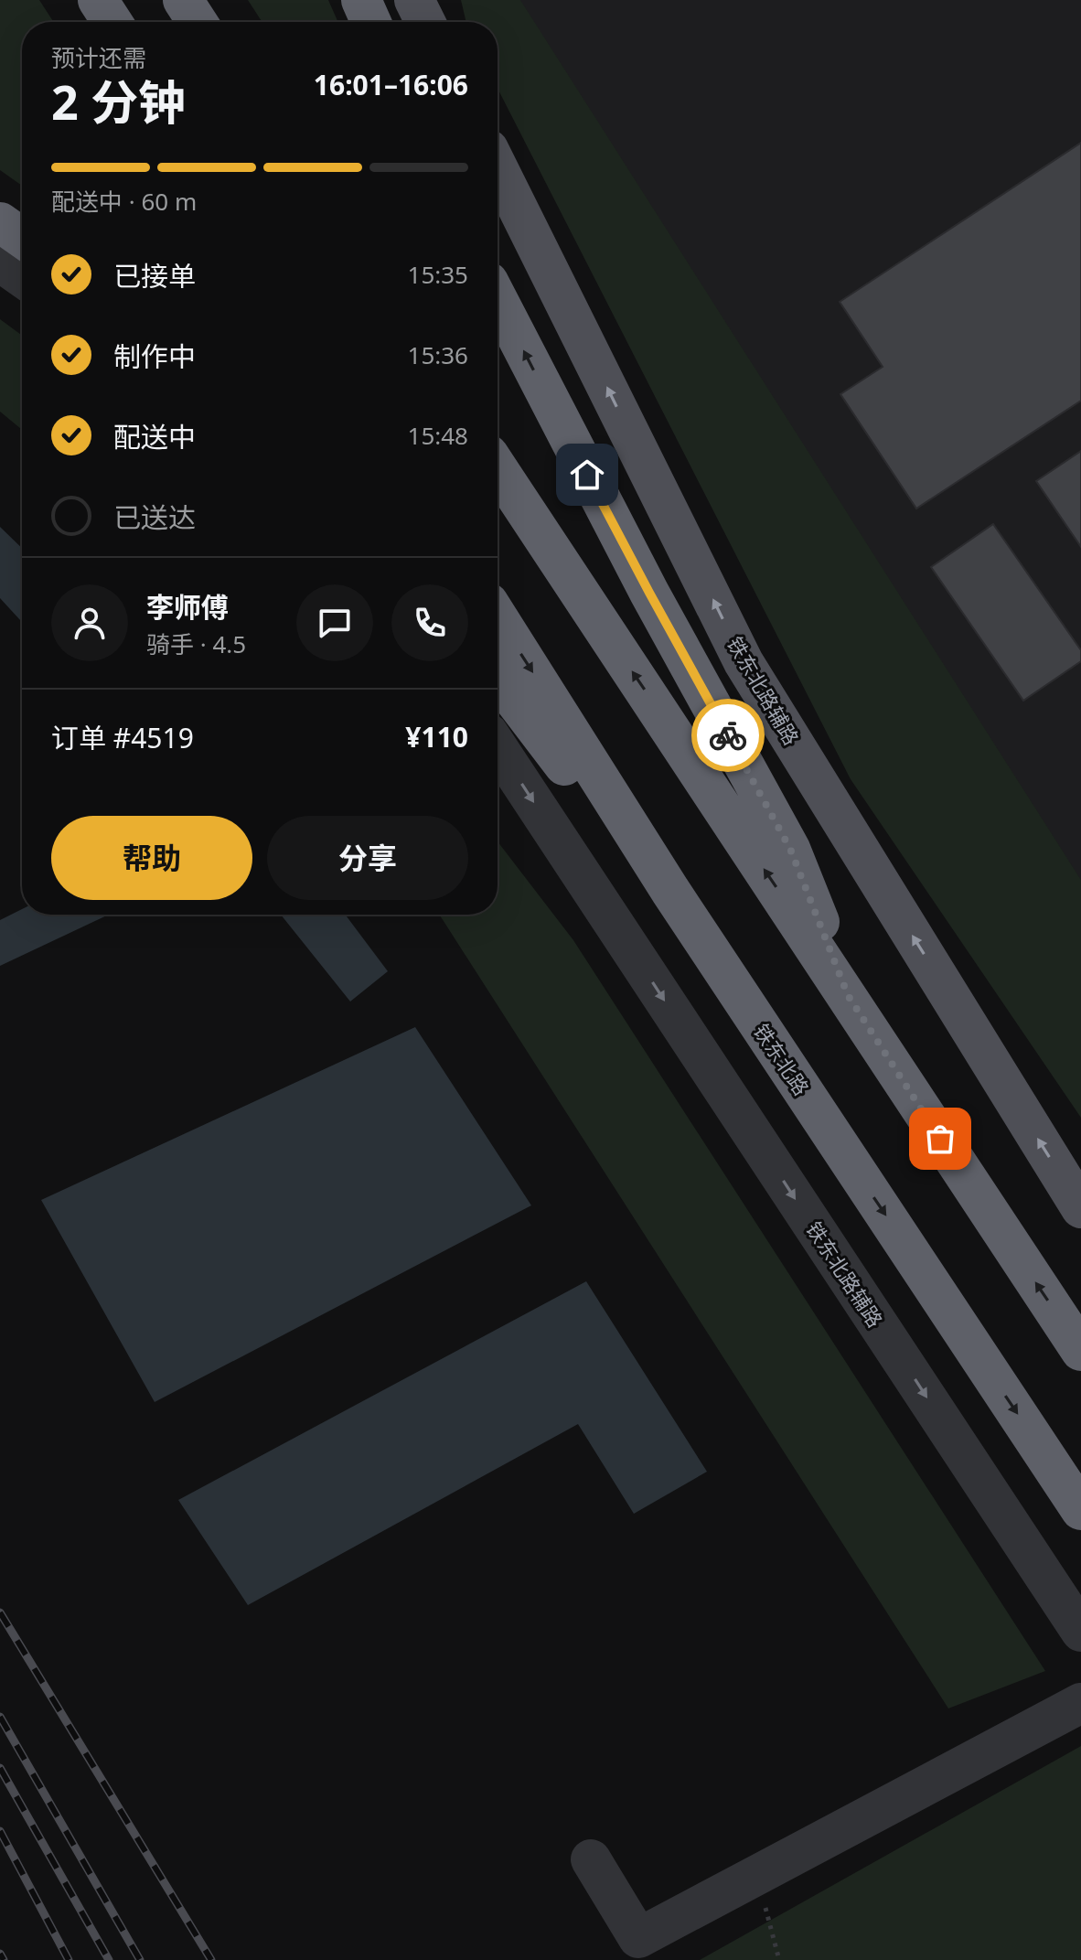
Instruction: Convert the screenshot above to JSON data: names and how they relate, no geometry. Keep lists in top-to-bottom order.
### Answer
{
  "streets": {
    "highway": ["铁东北路"],
    "main road": ["铁东北路辅路"]
  },
  "page": {
    "heading": ["2 分钟", "预计还需", "16:01–16:06"],
    "panel": [
      "李师傅",
      "骑手 · 4.5",
      "订单 #4519",
      "¥110"
    ],
    "bar": "配送中 · 60 m",
    "list": [
      ["已接单", "15:35"],
      ["制作中", "15:36"],
      ["配送中", "15:48"],
      "已送达"
    ],
    "buttons": ["帮助", "分享"]
  }
}
